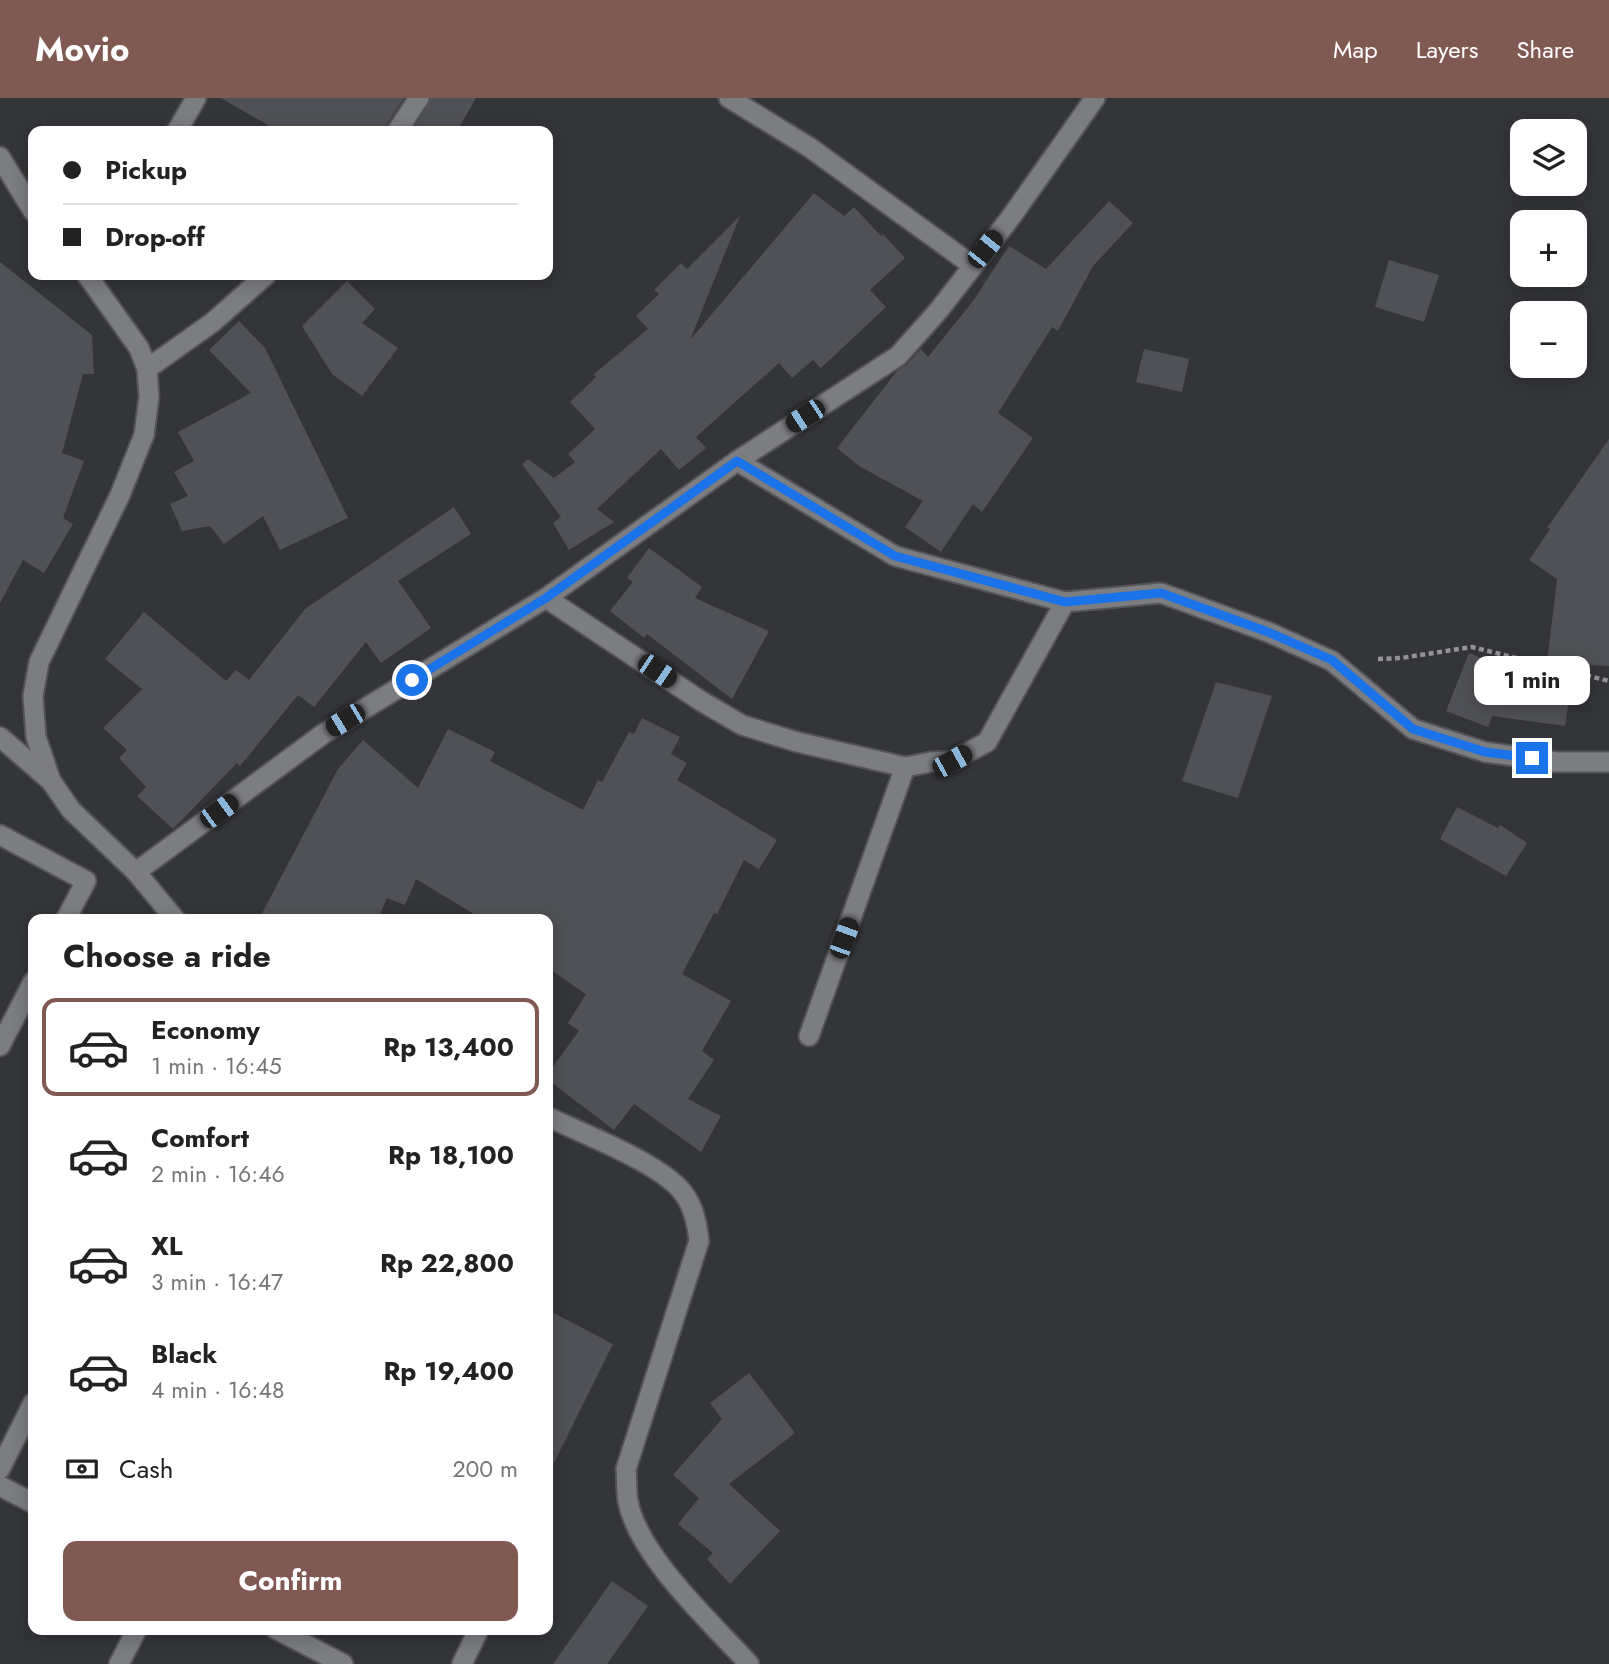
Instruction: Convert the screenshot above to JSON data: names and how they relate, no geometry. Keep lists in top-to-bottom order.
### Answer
{
  "page": {
    "header": "Movio",
    "nav": ["Map", "Layers", "Share"],
    "map_buttons": ["+", "−"],
    "banner": ["Pickup", "Drop-off"],
    "bubble": "1 min",
    "heading": "Choose a ride",
    "list": [
      {
        "name": "Economy",
        "note": "1 min · 16:45",
        "value": "Rp 13,400"
      },
      {
        "name": "Comfort",
        "note": "2 min · 16:46",
        "value": "Rp 18,100"
      },
      {
        "name": "XL",
        "note": "3 min · 16:47",
        "value": "Rp 22,800"
      },
      {
        "name": "Black",
        "note": "4 min · 16:48",
        "value": "Rp 19,400"
      }
    ],
    "pay": ["Cash", "200 m"],
    "buttons": "Confirm"
  }
}
